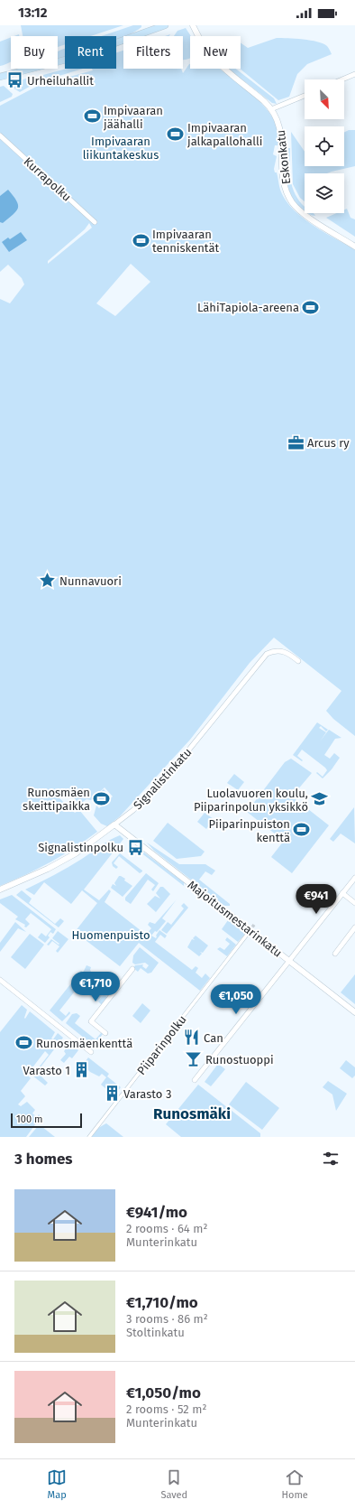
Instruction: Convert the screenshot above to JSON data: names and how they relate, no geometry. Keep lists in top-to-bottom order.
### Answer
{
  "streets": {
    "street": [
      "Eskonkatu",
      "Kurrapolku",
      "Signalistinkatu",
      "Majoitusmestarinkatu",
      "Piiparinpolku"
    ]
  },
  "crossings": [
    ["Signalistinkatu", "Majoitusmestarinkatu"]
  ],
  "districts": ["Runosmäki"],
  "parks": ["Impivaaran liikuntakeskus", "Huomenpuisto"],
  "places": {
    "bus stop": ["Urheiluhallit", "Signalistinpolku"],
    "sports": [
      "Impivaaran jäähalli",
      "Impivaaran jalkapallohalli",
      "Impivaaran tenniskentät",
      "LähiTapiola-areena",
      "Runosmäen skeittipaikka",
      "Piiparinpuiston kenttä",
      "Runosmäenkenttä"
    ],
    "office": ["Arcus ry"],
    "place": ["Nunnavuori"],
    "school or university": ["Luolavuoren koulu, Piiparinpolun yksikkö"],
    "restaurant": ["Can"],
    "bar": ["Runostuoppi"],
    "building": ["Varasto 1", "Varasto 3"]
  },
  "scale_bar": "100 m",
  "north": "bottom right",
  "page": {
    "status": "13:12",
    "chip": [
      "Buy",
      "Rent",
      "Filters",
      "New"
    ],
    "price": ["€941", "€1,710", "€1,050"],
    "scale": "100 m",
    "heading": "3 homes",
    "list": [
      {
        "name": "€941/mo",
        "note": "2 rooms · 64 m² · Munterinkatu"
      },
      {
        "name": "€1,710/mo",
        "note": "3 rooms · 86 m² · Stoltinkatu"
      },
      {
        "name": "€1,050/mo",
        "note": "2 rooms · 52 m² · Munterinkatu"
      }
    ],
    "tabs": ["Map", "Saved", "Home"]
  }
}
